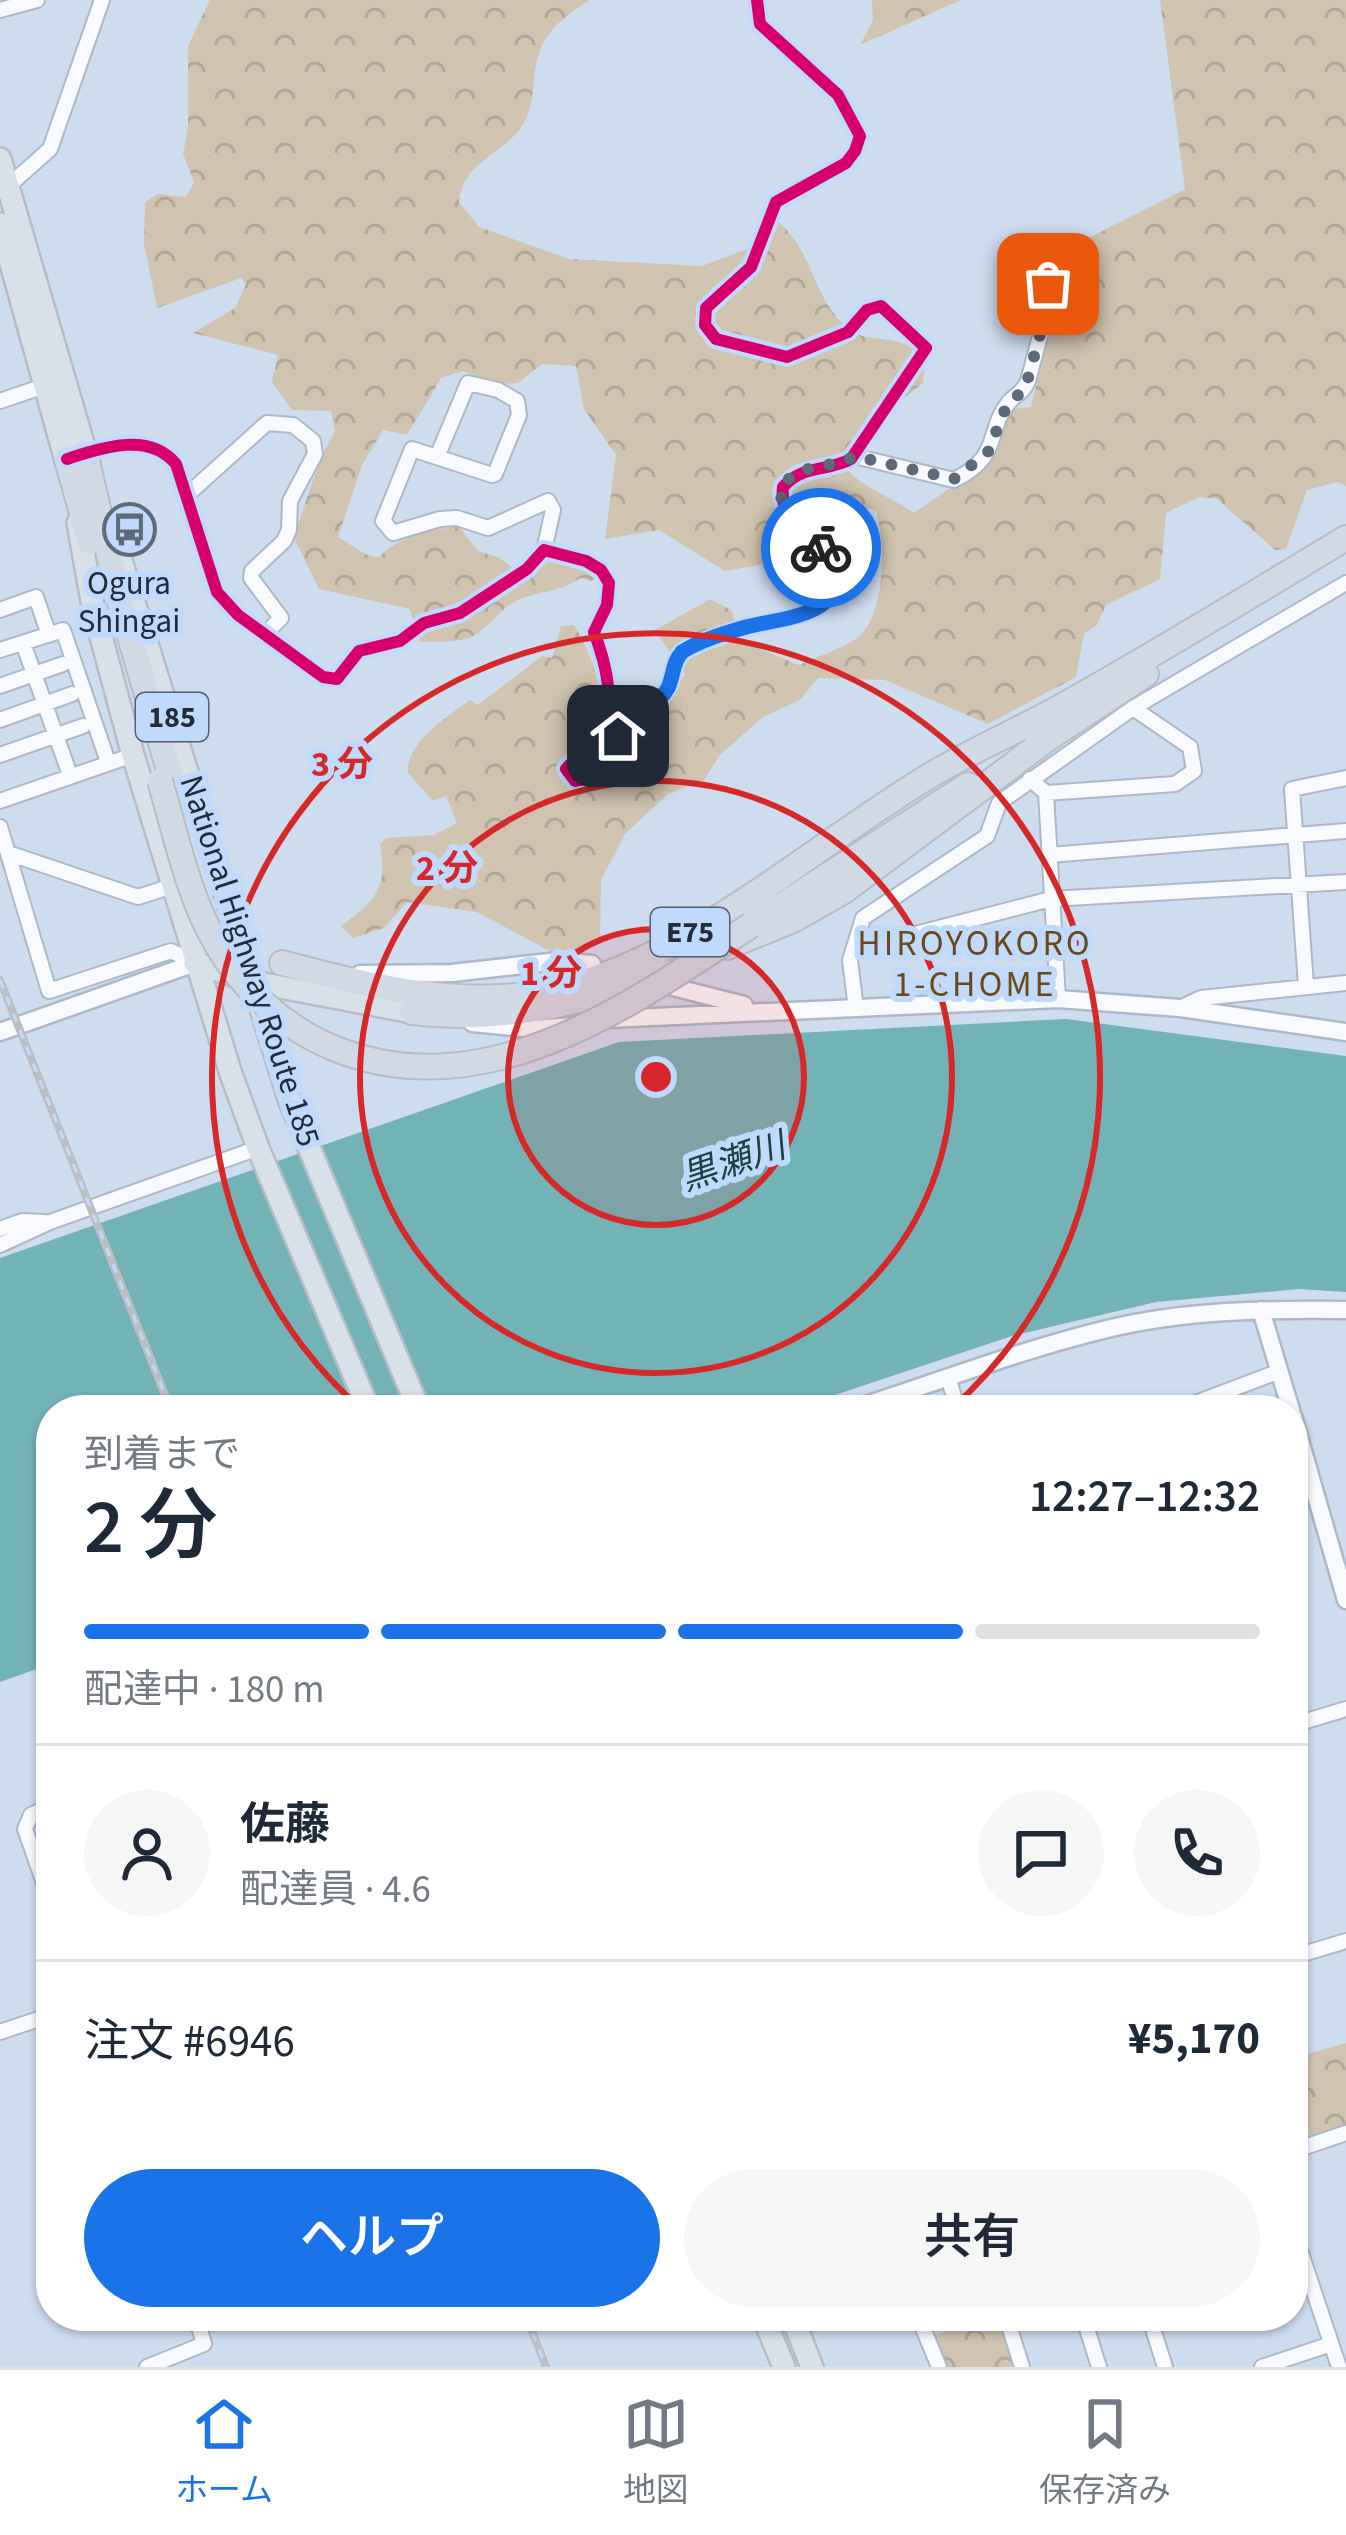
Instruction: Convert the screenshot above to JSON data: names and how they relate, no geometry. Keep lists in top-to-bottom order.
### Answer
{
  "streets": {
    "highway": ["185", "E75", "National Highway Route 185"]
  },
  "districts": ["HIROYOKORO 1-CHOME"],
  "water": ["黒瀬川"],
  "places": {
    "bus stop": ["Ogura Shingai"]
  },
  "page": {
    "heading": ["2 分", "到着まで", "12:27–12:32"],
    "panel": [
      "佐藤",
      "配達員 · 4.6",
      "注文 #6946",
      "¥5,170"
    ],
    "bar": "配達中 · 180 m",
    "buttons": ["ヘルプ", "共有"],
    "tabs": ["ホーム", "地図", "保存済み"]
  },
  "rings": ["3 分", "2 分", "1 分"]
}
